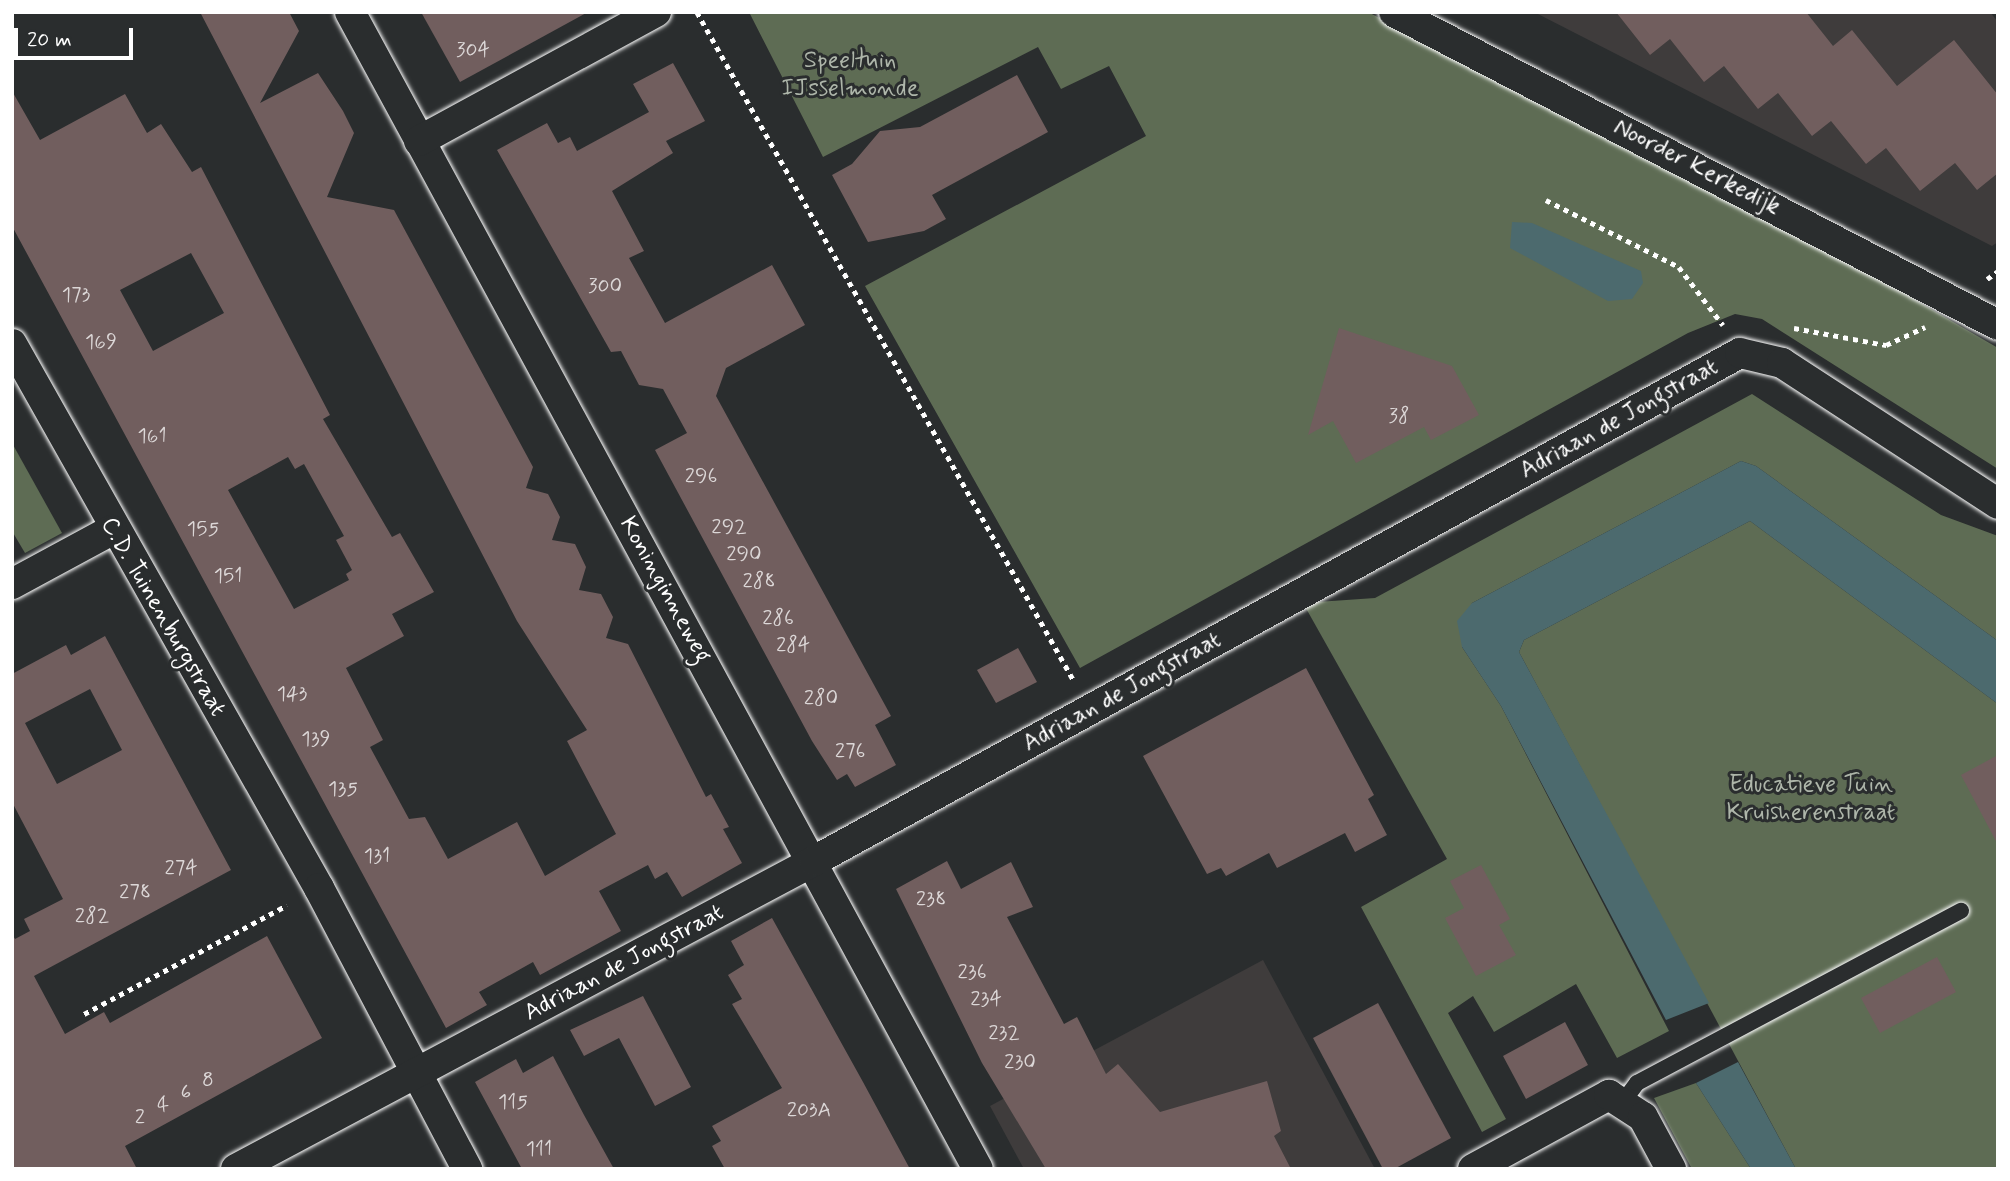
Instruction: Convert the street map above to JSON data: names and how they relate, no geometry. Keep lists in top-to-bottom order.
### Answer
{
  "streets": {
    "street": [
      "Noorder Kerkedijk",
      "Adriaan de Jongstraat",
      "Koninginneweg",
      "C.D. Tuinenburgstraat"
    ]
  },
  "crossings": [
    ["Adriaan de Jongstraat", "Koninginneweg"],
    ["Adriaan de Jongstraat", "C.D. Tuinenburgstraat"]
  ],
  "parks": ["Speeltuin IJsselmonde", "Educatieve Tuin Kruisherenstraat"],
  "house_numbers": [
    "304",
    "300",
    "173",
    "169",
    "38",
    "161",
    "296",
    "292",
    "155",
    "290",
    "151",
    "288",
    "286",
    "284",
    "143",
    "280",
    "139",
    "276",
    "135",
    "131",
    "274",
    "278",
    "238",
    "282",
    "236",
    "234",
    "232",
    "230",
    "8",
    "6",
    "115",
    "4",
    "203A",
    "2",
    "111"
  ],
  "scale_bar": "20 m"
}
